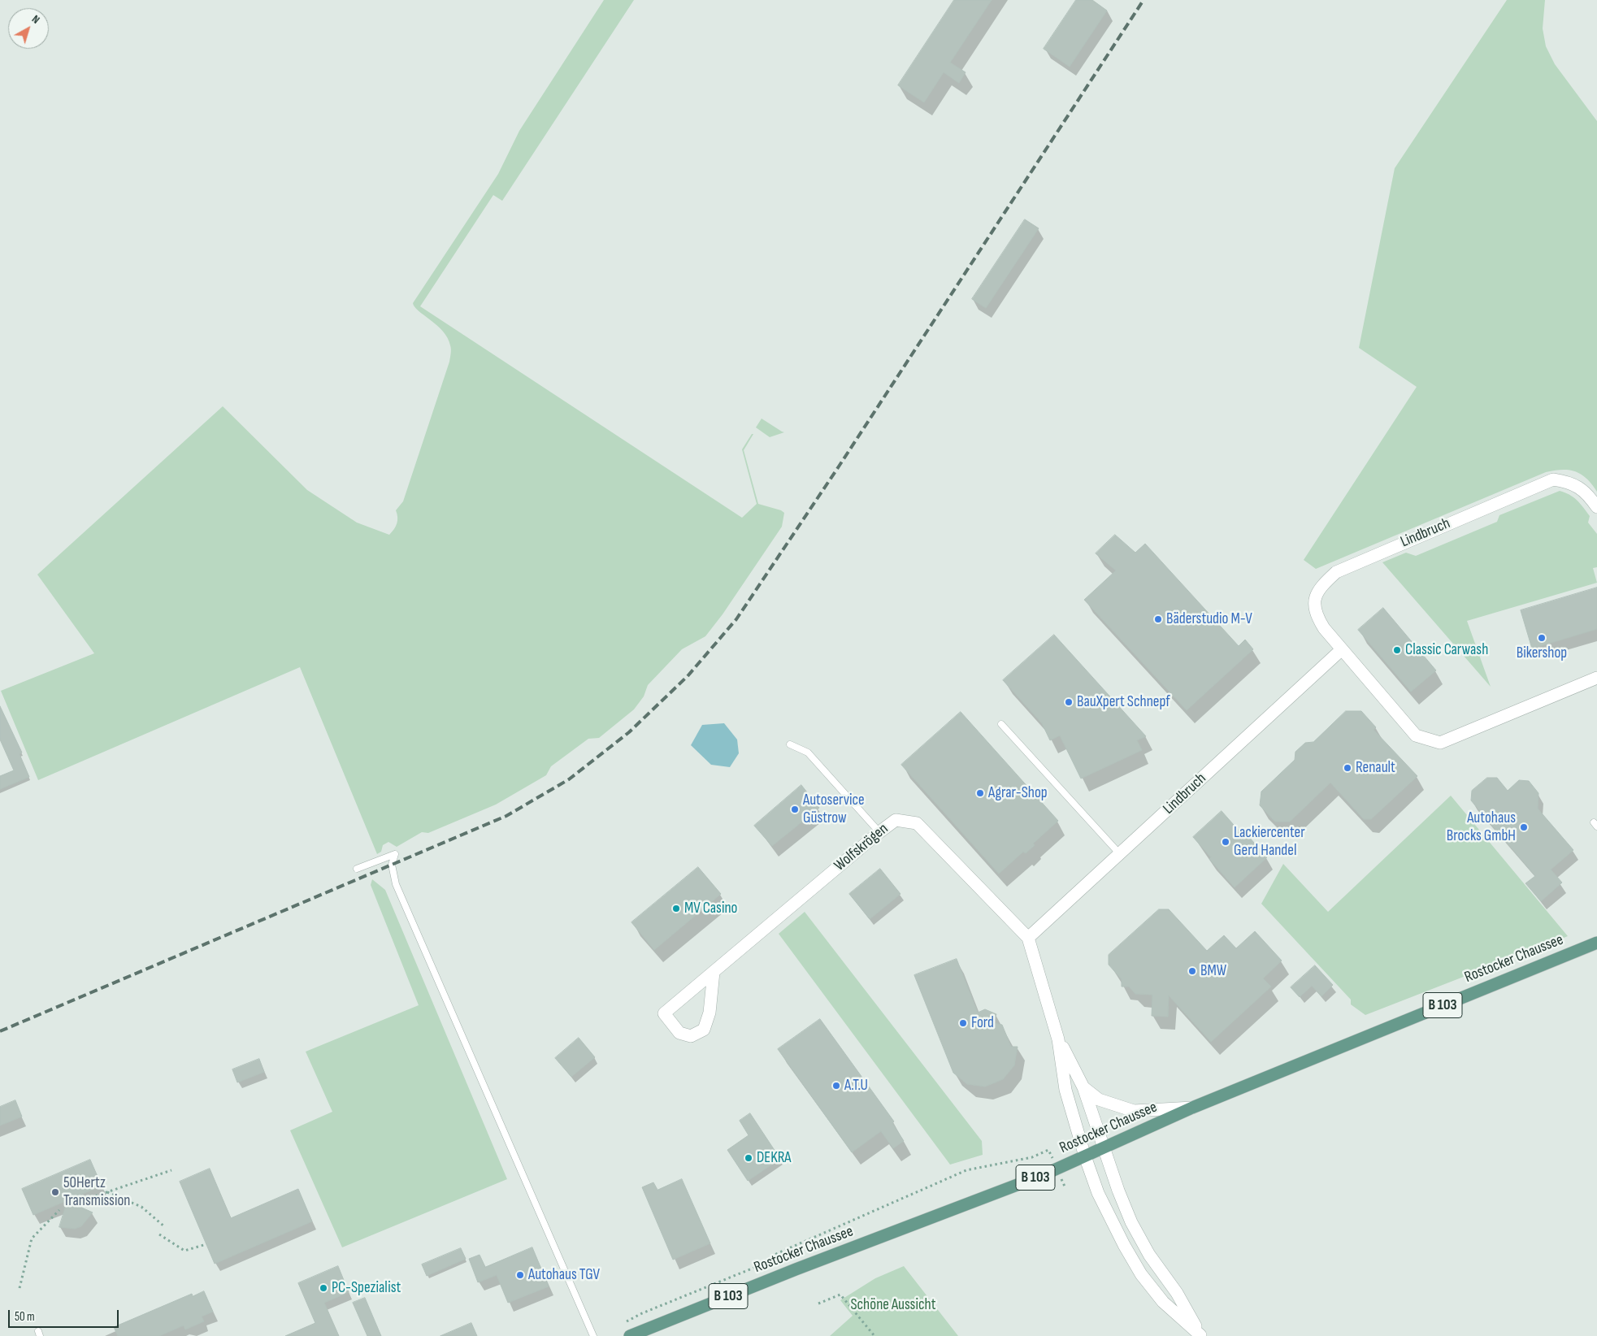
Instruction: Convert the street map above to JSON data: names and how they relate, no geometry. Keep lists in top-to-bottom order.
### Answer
{
  "streets": {
    "main road": ["Rostocker Chaussee", "B 103"],
    "street": ["Lindbruch", "Wolfskrögen"]
  },
  "crossings": [
    ["Lindbruch", "Wolfskrögen"],
    ["Wolfskrögen", "Rostocker Chaussee"]
  ],
  "parks": ["Schöne Aussicht"],
  "places": [
    "Bäderstudio M-V",
    "Bikershop",
    "Classic Carwash",
    "BauXpert Schnepf",
    "Renault",
    "Agrar-Shop",
    "Autoservice Güstrow",
    "Autohaus Brocks GmbH",
    "Lackiercenter Gerd Handel",
    "MV Casino",
    "BMW",
    "Ford",
    "A.T.U",
    "DEKRA",
    "50Hertz Transmission",
    "Autohaus TGV",
    "PC-Spezialist"
  ],
  "scale_bar": "50 m",
  "north": "top right"
}
